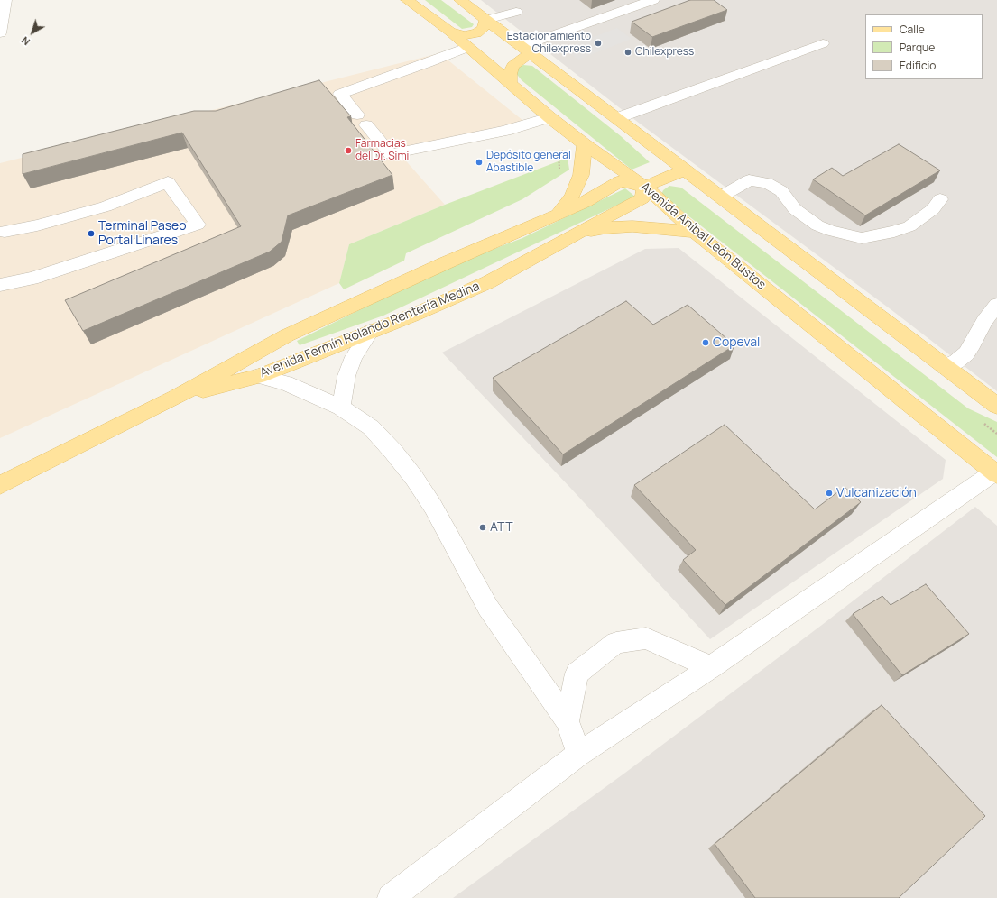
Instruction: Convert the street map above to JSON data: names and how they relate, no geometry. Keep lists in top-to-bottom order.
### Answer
{
  "streets": {
    "main road": ["Avenida Aníbal León Bustos", "Avenida Fermín Rolando Rentería Medina"]
  },
  "crossings": [
    ["Avenida Aníbal León Bustos", "Avenida Fermín Rolando Rentería Medina"]
  ],
  "places": [
    "Estacionamiento Chilexpress",
    "Chilexpress",
    "Farmacias del Dr. Simi",
    "Depósito general Abastible",
    "Terminal Paseo Portal Linares",
    "Copeval",
    "Vulcanización",
    "ATT"
  ],
  "legend": ["Calle", "Parque", "Edificio"],
  "north": "bottom left"
}
